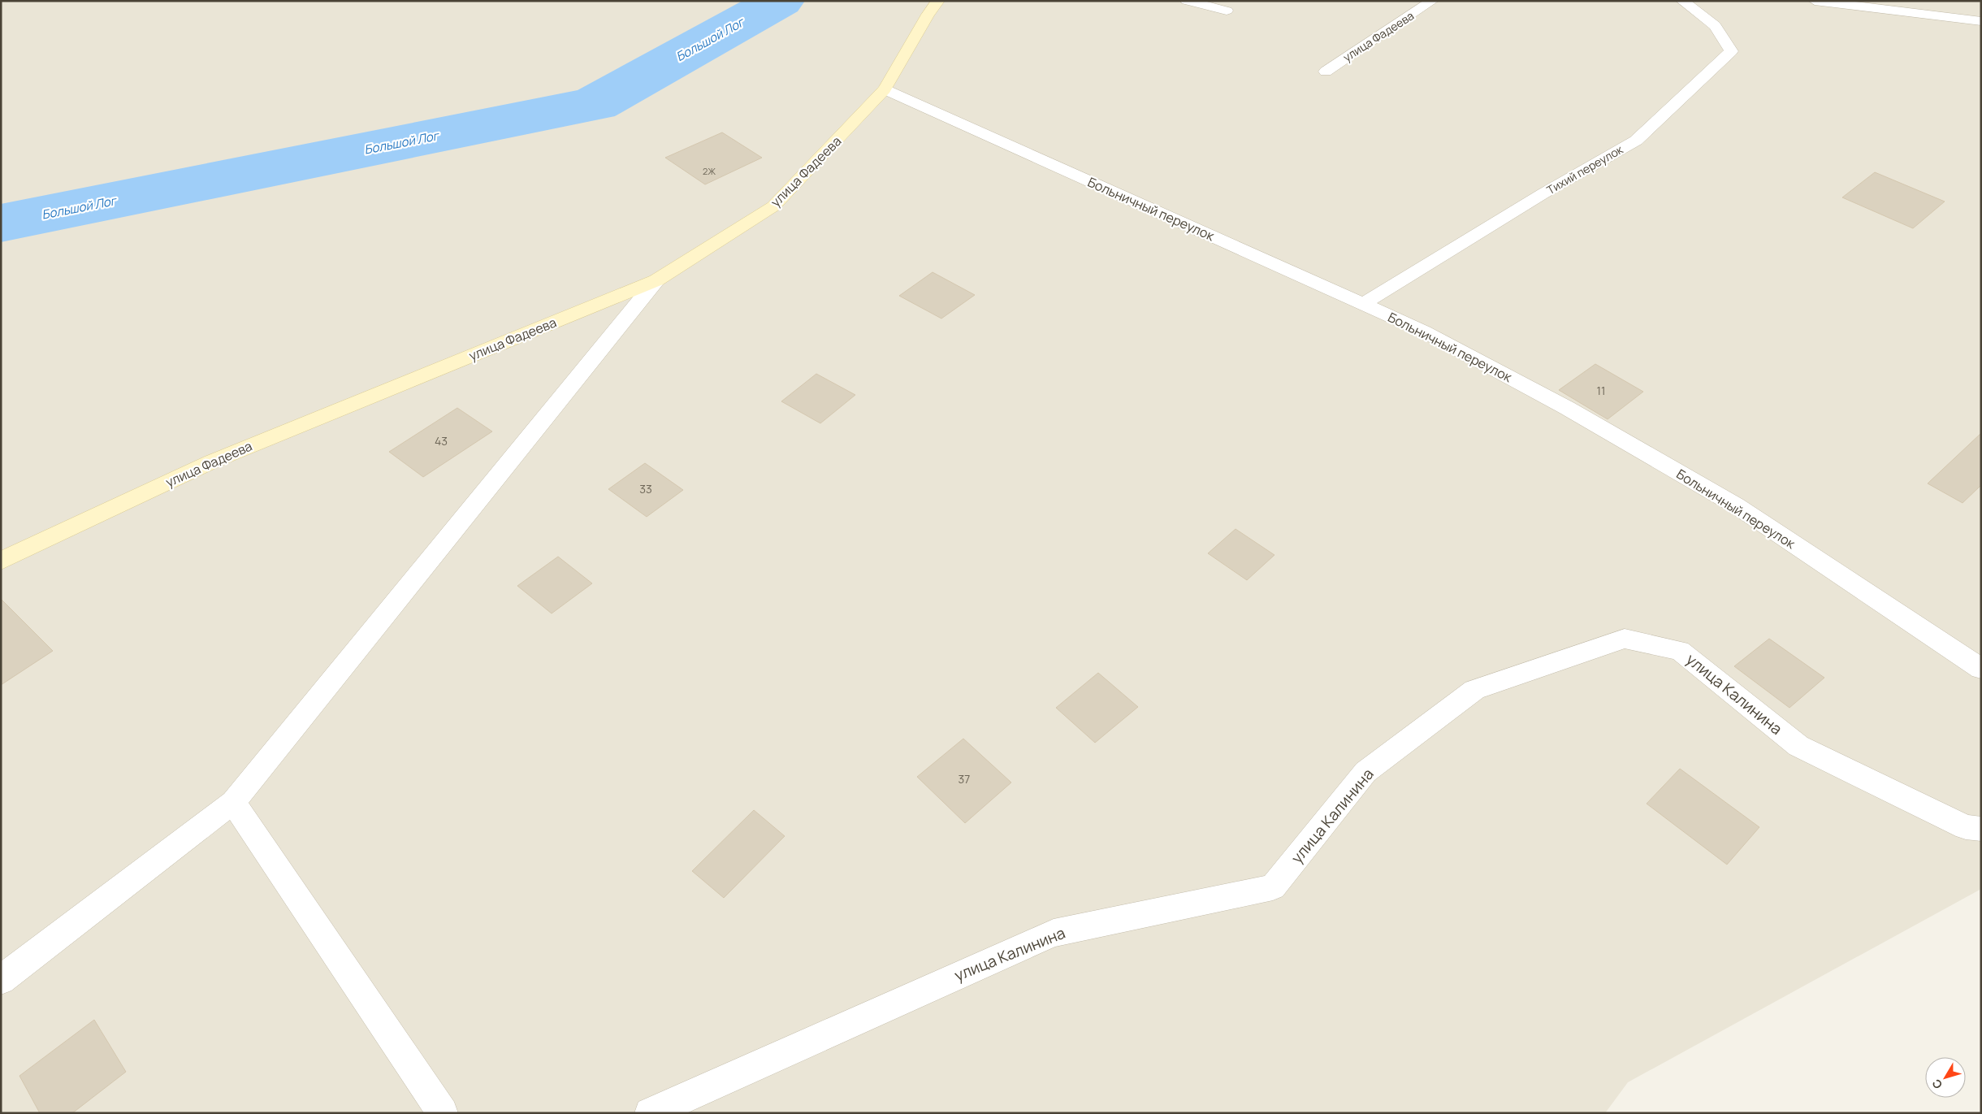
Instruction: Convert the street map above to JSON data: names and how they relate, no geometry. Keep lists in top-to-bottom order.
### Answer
{
  "streets": {
    "street": [
      "улица Фадеева",
      "Тихий переулок",
      "Больничный переулок",
      "улица Калинина"
    ]
  },
  "crossings": [
    ["улица Фадеева", "Больничный переулок"],
    ["Тихий переулок", "Больничный переулок"]
  ],
  "water": ["Большой Лог"],
  "house_numbers": [
    "2Ж",
    "11",
    "43",
    "33",
    "37"
  ],
  "north": "bottom left"
}
